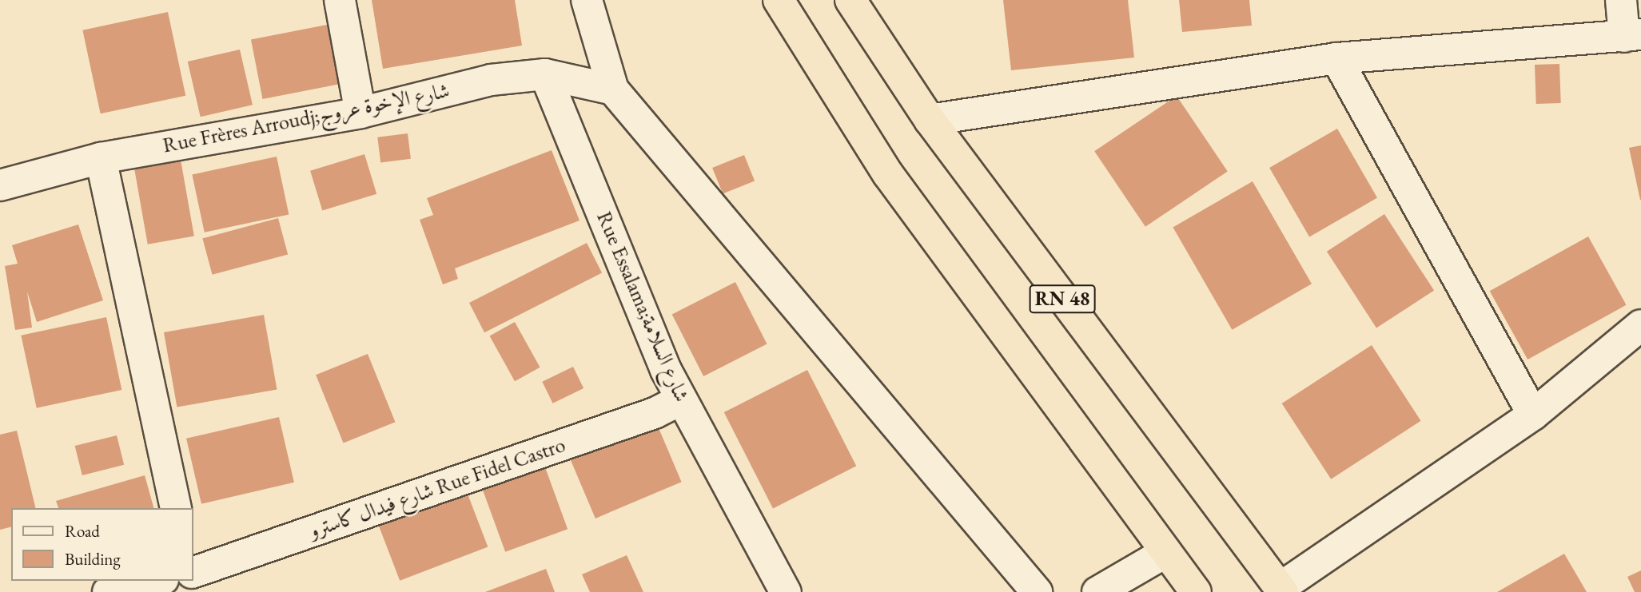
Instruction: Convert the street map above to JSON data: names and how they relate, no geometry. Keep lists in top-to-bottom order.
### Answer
{
  "streets": {
    "highway": ["RN 48"],
    "street": ["Rue Frères Arroudj;شارع الإخوة عروج", "Rue Essalama;شارع السلامة", "شارع فيدال كاسترو Rue Fidel Castro"]
  },
  "crossings": [
    ["Rue Frères Arroudj;شارع الإخوة عروج", "Rue Essalama;شارع السلامة"],
    ["Rue Essalama;شارع السلامة", "شارع فيدال كاسترو Rue Fidel Castro"]
  ],
  "legend": ["Road", "Building"]
}
